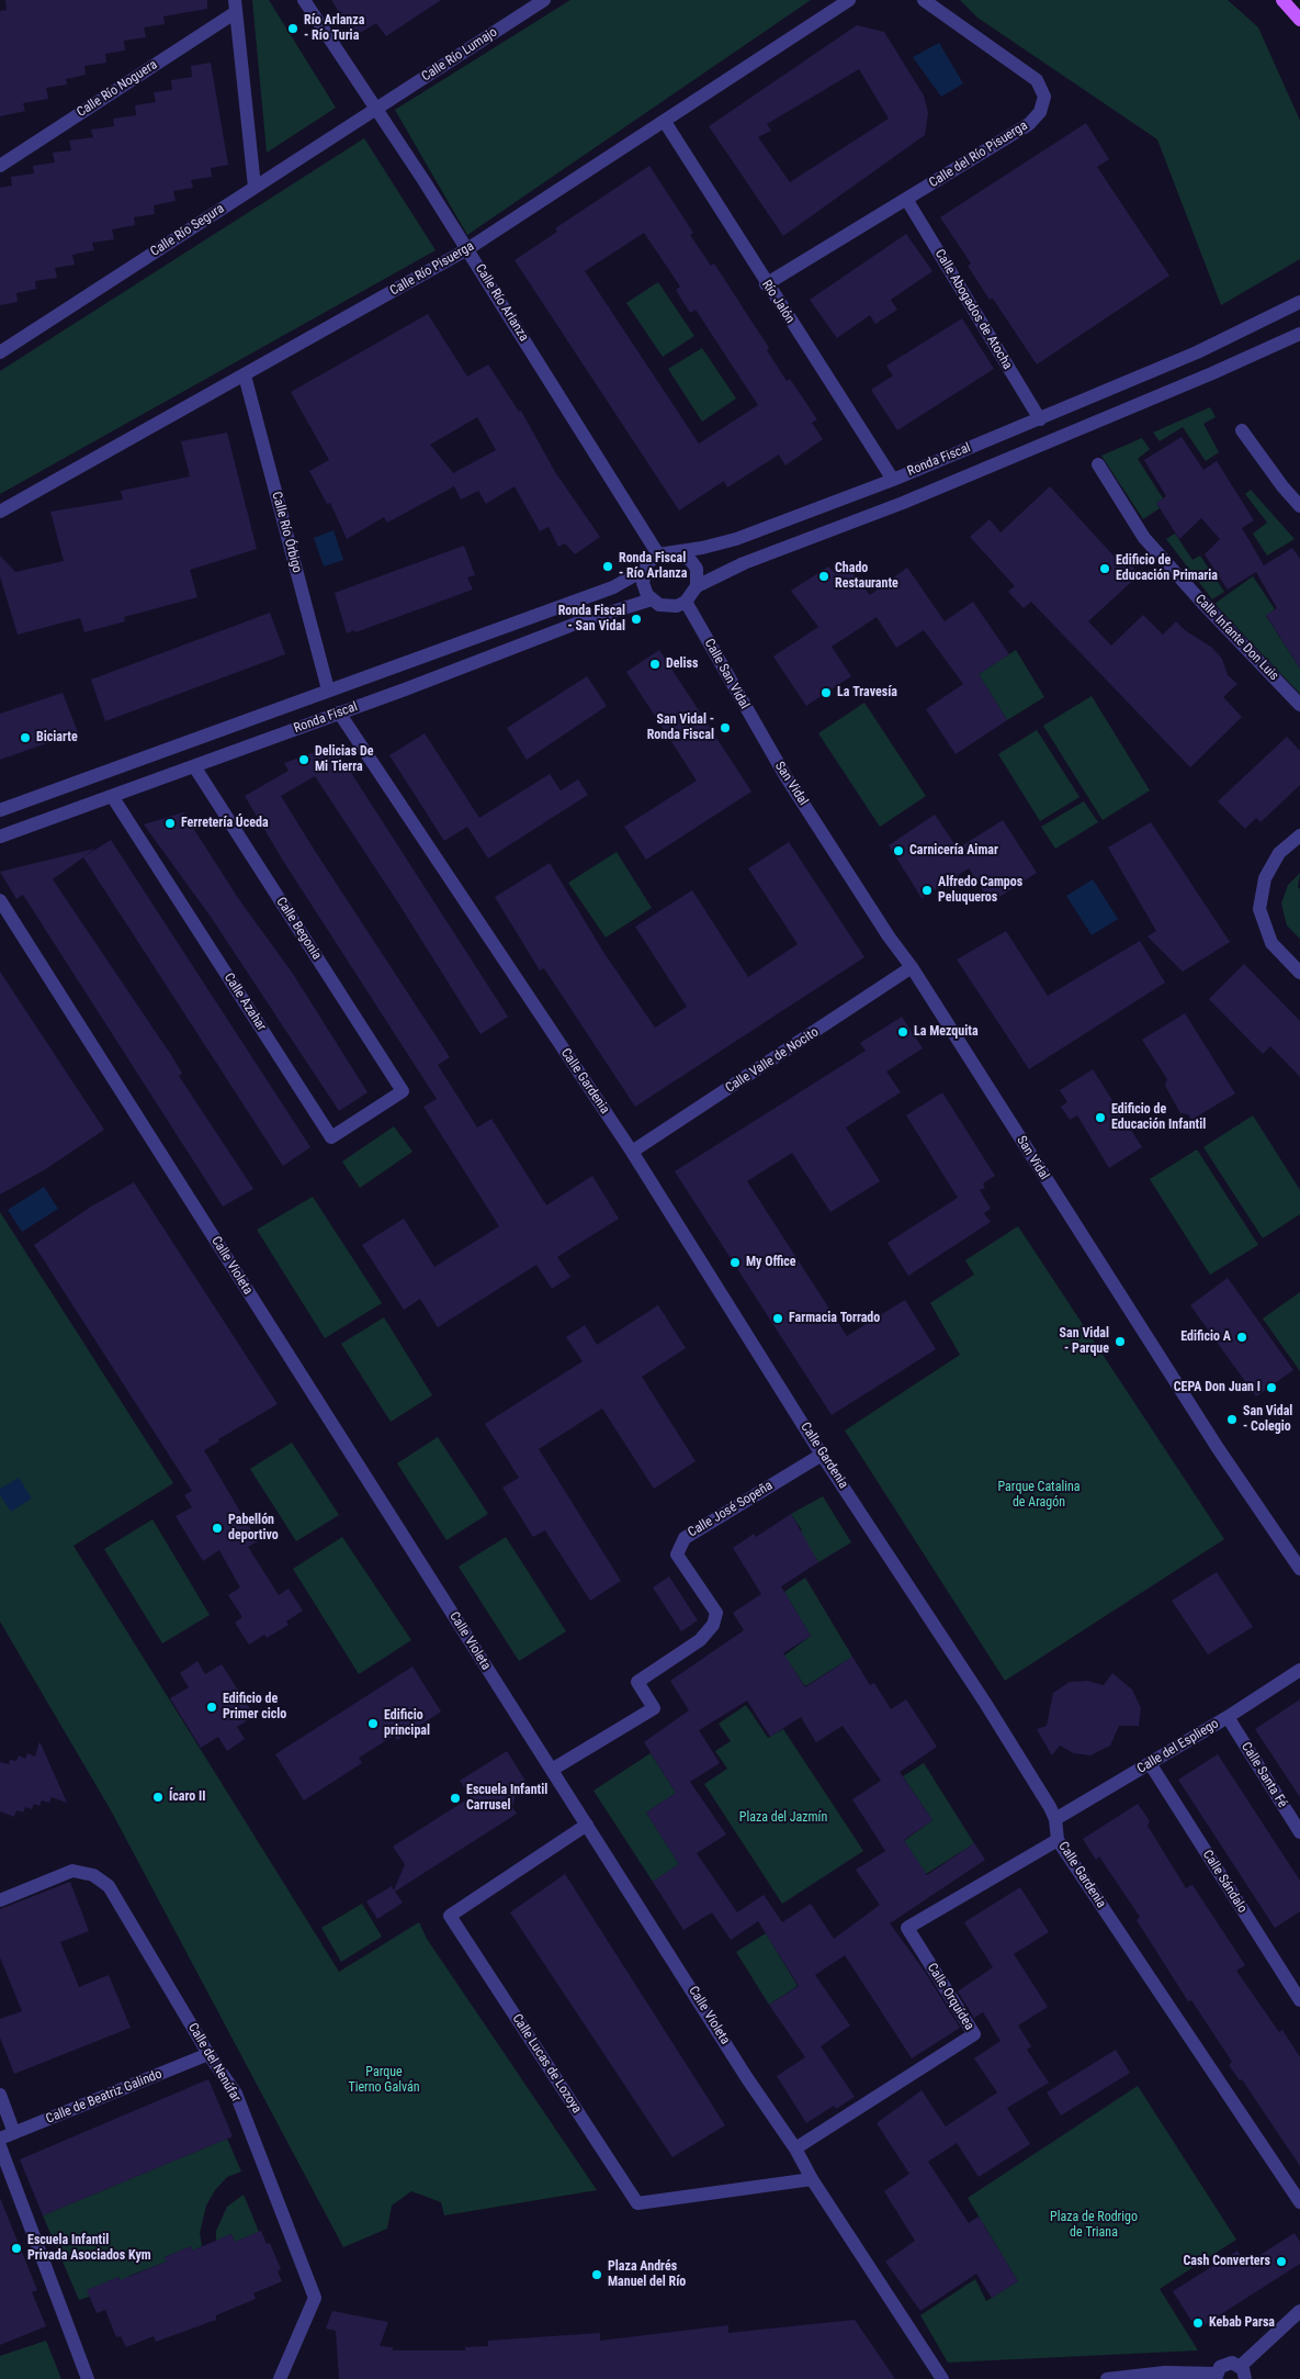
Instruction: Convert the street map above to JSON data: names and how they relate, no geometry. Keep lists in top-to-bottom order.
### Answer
{
  "streets": {
    "street": [
      "Calle Río Lumajo",
      "Calle Río Noguera",
      "Calle del Río Pisuerga",
      "Calle Río Segura",
      "Calle Río Pisuerga",
      "Río Jalón",
      "Calle Río Arlanza",
      "Calle Abogados de Atocha",
      "Ronda Fiscal",
      "Calle Río Órbigo",
      "Calle Infante Don Luis",
      "Calle San Vidal",
      "San Vidal",
      "Calle Begonia",
      "Calle Azahar",
      "Calle Valle de Nocito",
      "Calle Gardenia",
      "Calle Violeta",
      "Calle José Sopeña",
      "Calle del Espliego",
      "Calle Santa Fé",
      "Calle Sándalo",
      "Calle Orquídea",
      "Calle del Nenúfar",
      "Calle Lucas de Lozoya",
      "Calle de Beatriz Galindo"
    ]
  },
  "crossings": [
    ["Calle Río Lumajo", "Calle Río Segura"],
    ["Calle Río Lumajo", "Calle Río Arlanza"],
    ["Calle del Río Pisuerga", "Río Jalón"],
    ["Calle del Río Pisuerga", "Calle Abogados de Atocha"],
    ["Calle Río Segura", "Calle Río Arlanza"],
    ["Calle Río Pisuerga", "Río Jalón"],
    ["Calle Río Pisuerga", "Calle Río Arlanza"],
    ["Calle Río Pisuerga", "Calle Río Órbigo"],
    ["Río Jalón", "Ronda Fiscal"],
    ["Calle Río Arlanza", "Ronda Fiscal"],
    ["Calle Río Arlanza", "Calle San Vidal"],
    ["Calle Abogados de Atocha", "Ronda Fiscal"],
    ["Ronda Fiscal", "Calle Río Órbigo"],
    ["Ronda Fiscal", "Calle San Vidal"],
    ["Ronda Fiscal", "Calle Begonia"],
    ["Ronda Fiscal", "Calle Azahar"],
    ["Ronda Fiscal", "Calle Gardenia"],
    ["Calle San Vidal", "San Vidal"],
    ["San Vidal", "Calle Valle de Nocito"],
    ["Calle Begonia", "Calle Azahar"],
    ["Calle Valle de Nocito", "Calle Gardenia"],
    ["Calle Gardenia", "Calle José Sopeña"],
    ["Calle Gardenia", "Calle del Espliego"],
    ["Calle Gardenia", "Calle Orquídea"],
    ["Calle Violeta", "Calle José Sopeña"],
    ["Calle Violeta", "Calle Orquídea"],
    ["Calle Violeta", "Calle Lucas de Lozoya"],
    ["Calle del Espliego", "Calle Santa Fé"],
    ["Calle del Espliego", "Calle Sándalo"],
    ["Calle del Nenúfar", "Calle de Beatriz Galindo"]
  ],
  "parks": [
    "Parque Catalina de Aragón",
    "Plaza del Jazmín",
    "Parque Tierno Galván",
    "Plaza de Rodrigo de Triana"
  ],
  "places": [
    "Río Arlanza - Río Turia",
    "Ronda Fiscal - Río Arlanza",
    "Edificio de Educación Primaria",
    "Chado Restaurante",
    "Ronda Fiscal - San Vidal",
    "Deliss",
    "La Travesía",
    "San Vidal - Ronda Fiscal",
    "Biciarte",
    "Delicias De Mi Tierra",
    "Ferretería Úceda",
    "Carnicería Aimar",
    "Alfredo Campos Peluqueros",
    "La Mezquita",
    "Edificio de Educación Infantil",
    "My Office",
    "Farmacia Torrado",
    "Edificio A",
    "San Vidal - Parque",
    "CEPA Don Juan I",
    "San Vidal - Colegio",
    "Pabellón deportivo",
    "Edificio de Primer ciclo",
    "Edificio principal",
    "Ícaro II",
    "Escuela Infantil Carrusel",
    "Escuela Infantil Privada Asociados Kym",
    "Cash Converters",
    "Plaza Andrés Manuel del Río",
    "Kebab Parsa"
  ]
}
